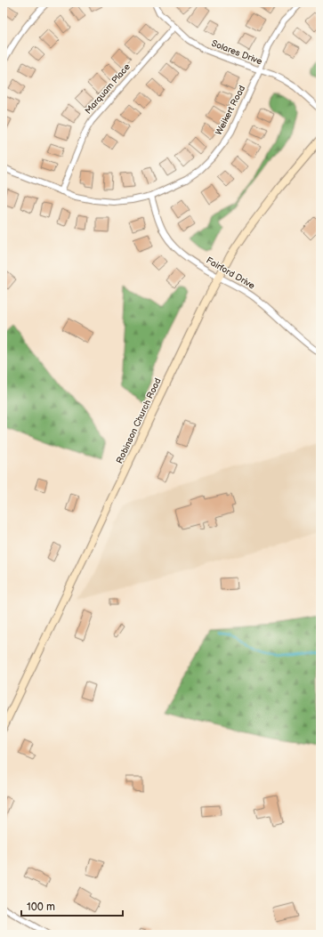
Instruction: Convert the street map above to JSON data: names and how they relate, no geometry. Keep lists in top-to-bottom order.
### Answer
{
  "streets": {
    "street": [
      "Solares Drive",
      "Marquam Place",
      "Weikert Road",
      "Fairford Drive",
      "Robinson Church Road"
    ]
  },
  "crossings": [
    ["Solares Drive", "Marquam Place"],
    ["Solares Drive", "Weikert Road"],
    ["Marquam Place", "Weikert Road"],
    ["Weikert Road", "Fairford Drive"],
    ["Fairford Drive", "Robinson Church Road"]
  ],
  "scale_bar": "100 m"
}
